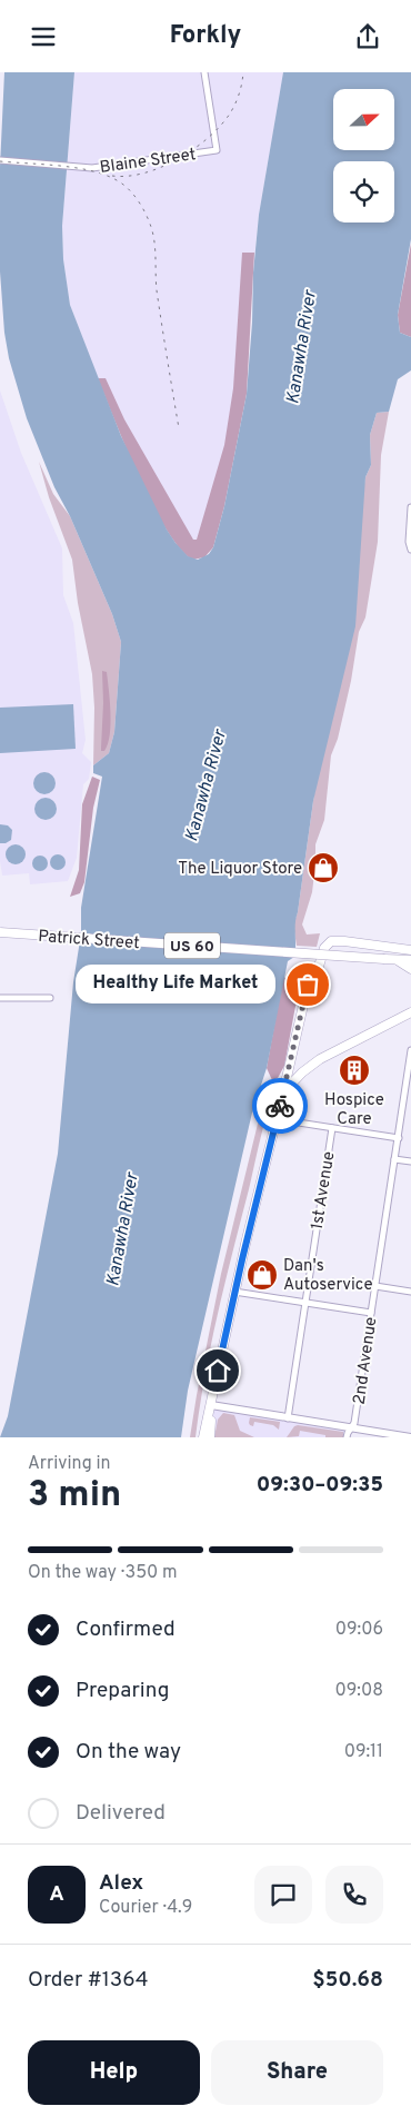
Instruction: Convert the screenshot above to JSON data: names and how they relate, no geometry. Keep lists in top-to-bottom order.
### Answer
{
  "streets": {
    "main road": ["Patrick Street", "US 60"],
    "street": ["Blaine Street", "1st Avenue", "2nd Avenue"]
  },
  "water": ["Kanawha River"],
  "places": {
    "shop": ["The Liquor Store", "Dan's Autoservice"],
    "other": ["Healthy Life Market"],
    "building": ["Hospice Care"]
  },
  "north": "right",
  "page": {
    "header": "Forkly",
    "bubble": "Healthy Life Market",
    "heading": ["3 min", "Arriving in", "09:30–09:35"],
    "panel": [
      "Alex",
      "Courier · 4.9",
      "Order #1364",
      "$50.68"
    ],
    "bar": "On the way · 350 m",
    "list": [
      ["Confirmed", "09:06"],
      ["Preparing", "09:08"],
      ["On the way", "09:11"],
      "Delivered"
    ],
    "round": "A",
    "buttons": ["Help", "Share"]
  }
}
